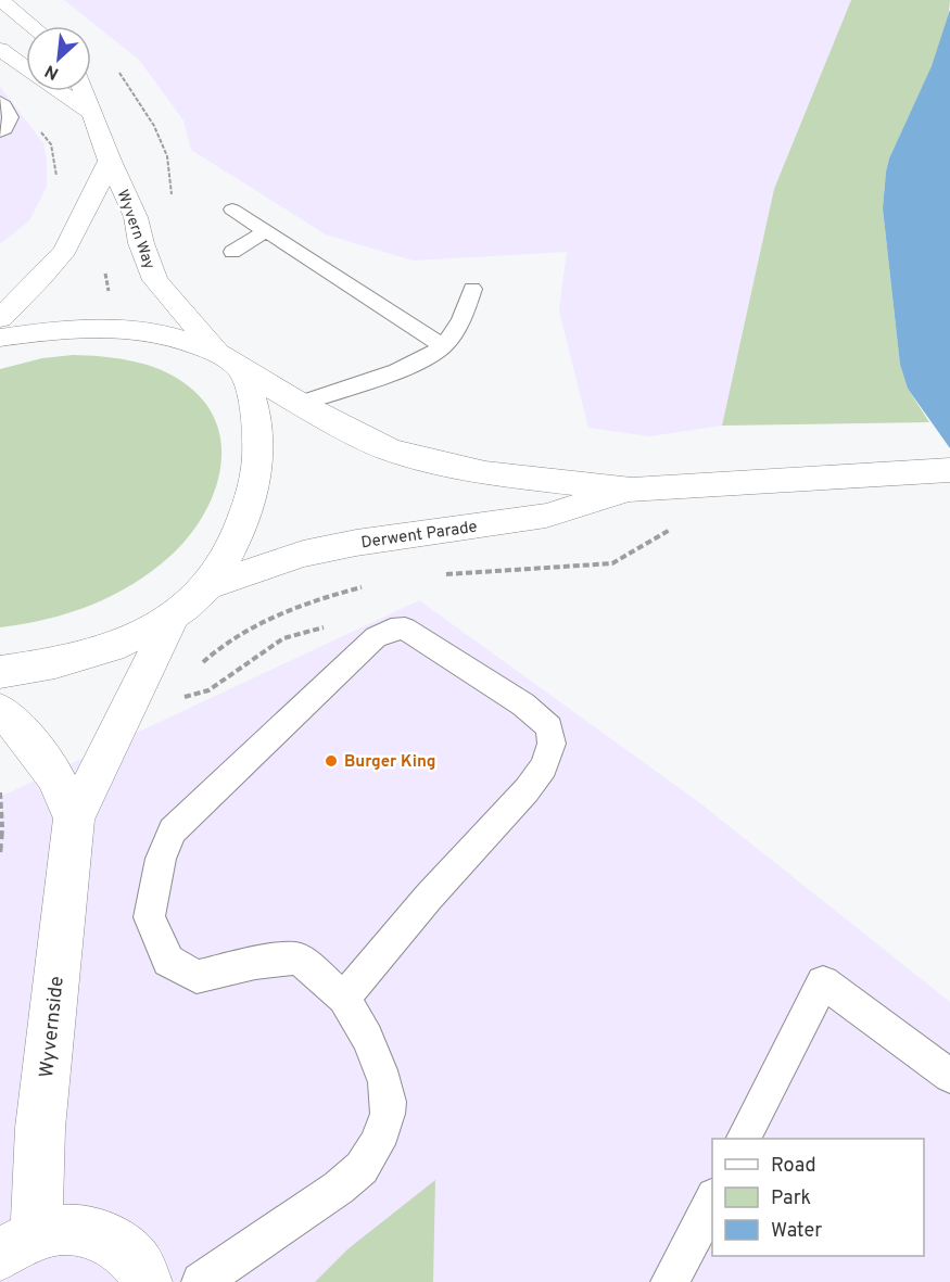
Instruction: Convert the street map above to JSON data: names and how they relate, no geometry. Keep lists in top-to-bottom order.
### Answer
{
  "streets": {
    "street": ["Wyvern Way", "Derwent Parade", "Wyvernside"]
  },
  "crossings": [
    ["Wyvern Way", "Derwent Parade"]
  ],
  "places": ["Burger King"],
  "legend": ["Road", "Park", "Water"],
  "north": "bottom left"
}
